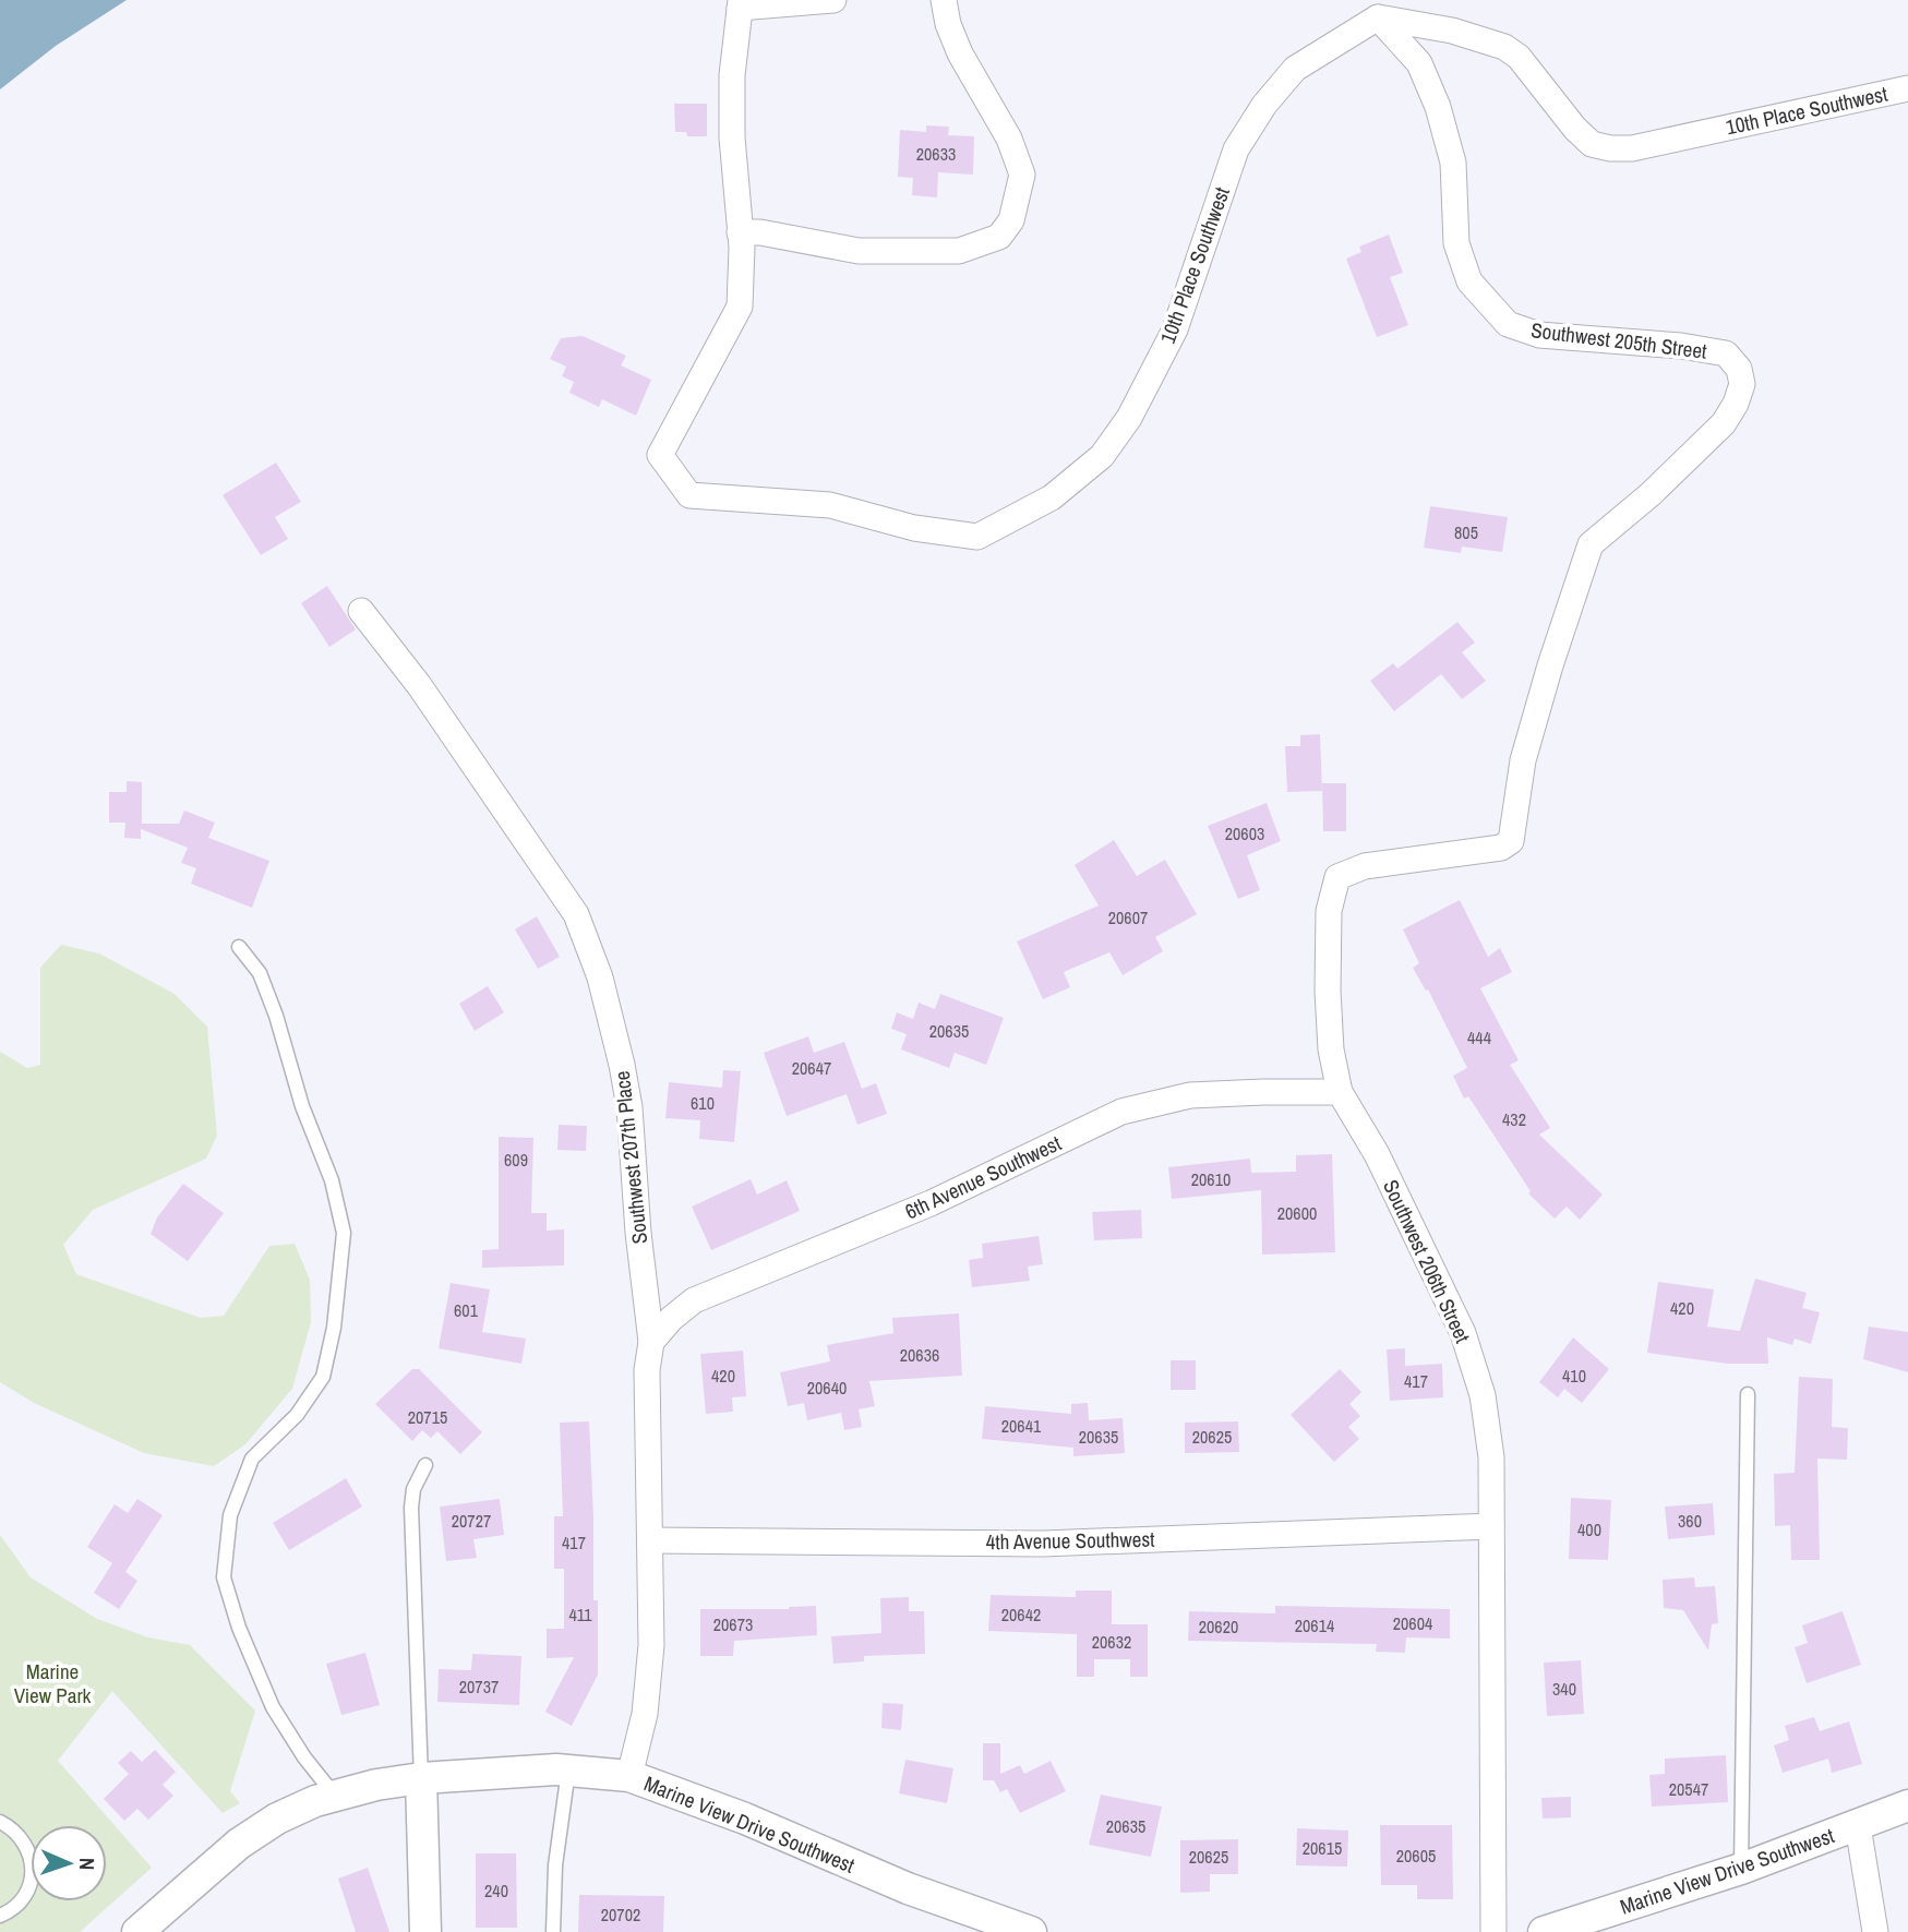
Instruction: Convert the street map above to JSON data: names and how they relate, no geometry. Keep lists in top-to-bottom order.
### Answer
{
  "streets": {
    "street": [
      "10th Place Southwest",
      "Southwest 205th Street",
      "Southwest 207th Place",
      "6th Avenue Southwest",
      "Southwest 206th Street",
      "4th Avenue Southwest",
      "Marine View Drive Southwest"
    ]
  },
  "crossings": [
    ["10th Place Southwest", "Southwest 205th Street"],
    ["Southwest 205th Street", "Southwest 206th Street"],
    ["Southwest 207th Place", "6th Avenue Southwest"],
    ["Southwest 207th Place", "4th Avenue Southwest"],
    ["Southwest 207th Place", "Marine View Drive Southwest"],
    ["6th Avenue Southwest", "Southwest 206th Street"],
    ["Southwest 206th Street", "4th Avenue Southwest"]
  ],
  "parks": ["Marine View Park"],
  "house_numbers": [
    "20633",
    "805",
    "20603",
    "20607",
    "20635",
    "444",
    "20647",
    "610",
    "432",
    "609",
    "20610",
    "20600",
    "420",
    "601",
    "20636",
    "420",
    "410",
    "417",
    "20640",
    "20715",
    "20641",
    "20635",
    "20625",
    "20727",
    "360",
    "400",
    "417",
    "411",
    "20642",
    "20604",
    "20673",
    "20614",
    "20620",
    "20632",
    "20737",
    "340",
    "20547",
    "20635",
    "20615",
    "20605",
    "20625",
    "240",
    "20702"
  ],
  "north": "right"
}
